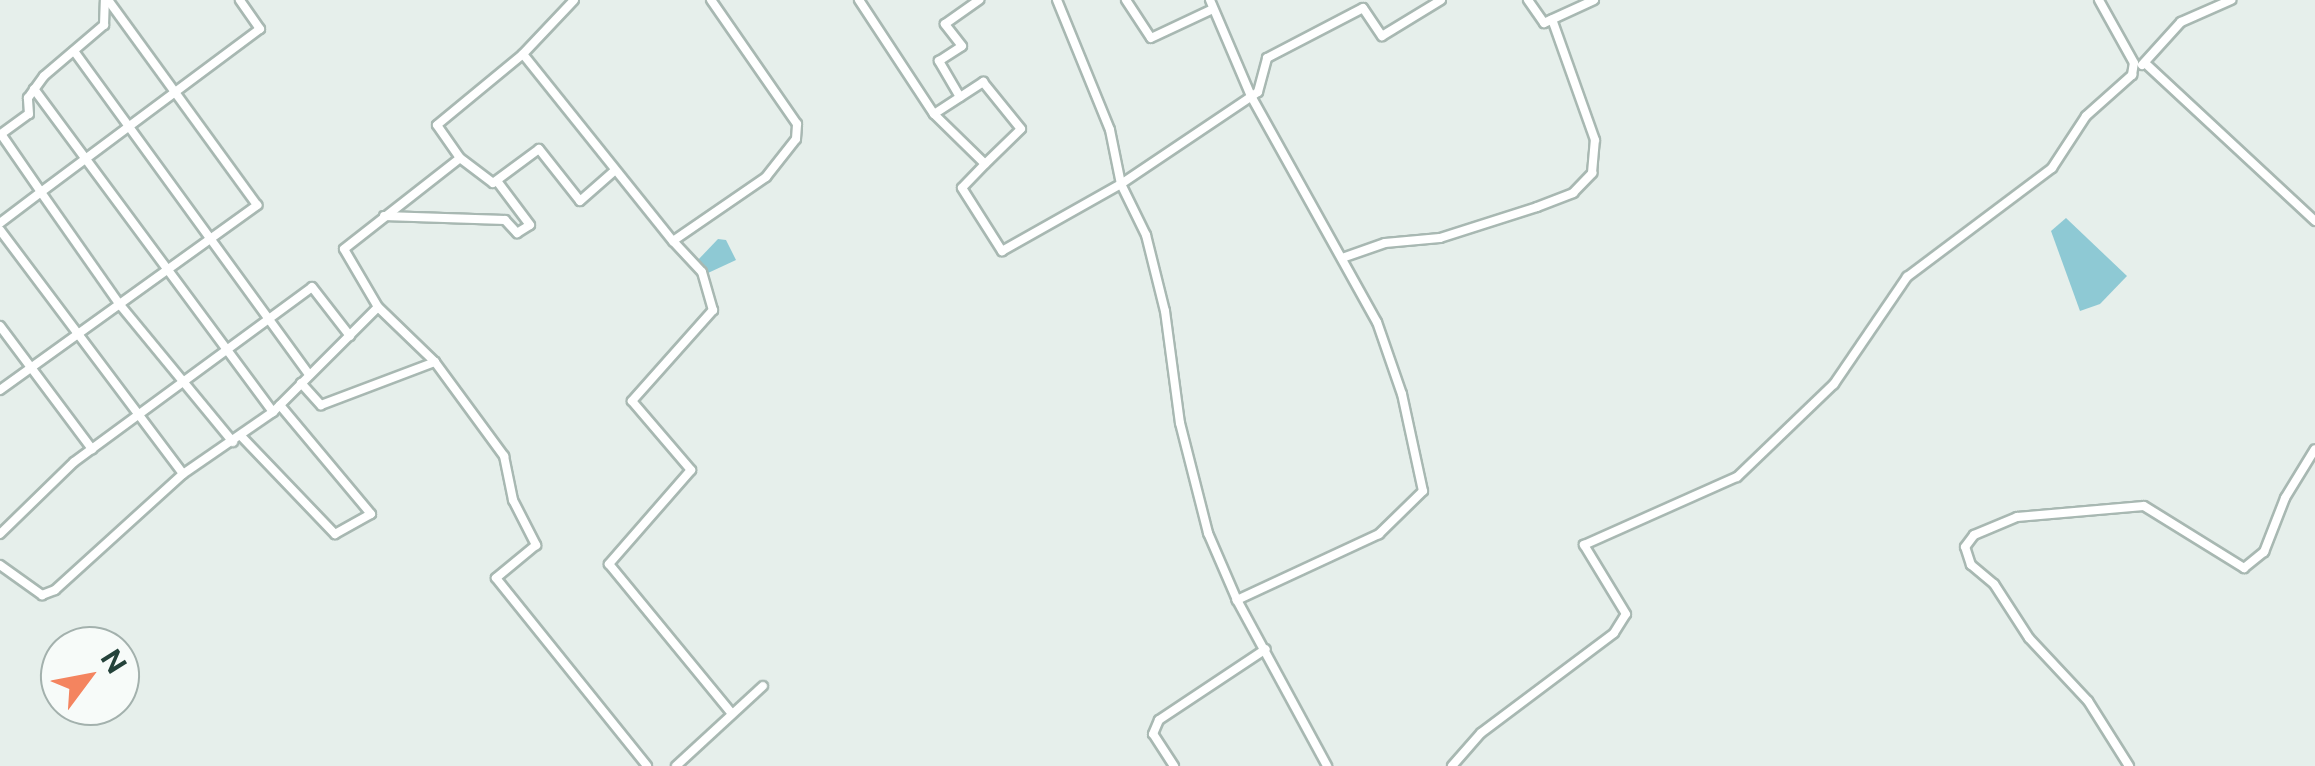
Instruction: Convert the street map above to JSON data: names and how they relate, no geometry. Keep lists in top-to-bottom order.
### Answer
{
  "north": "top right"
}
